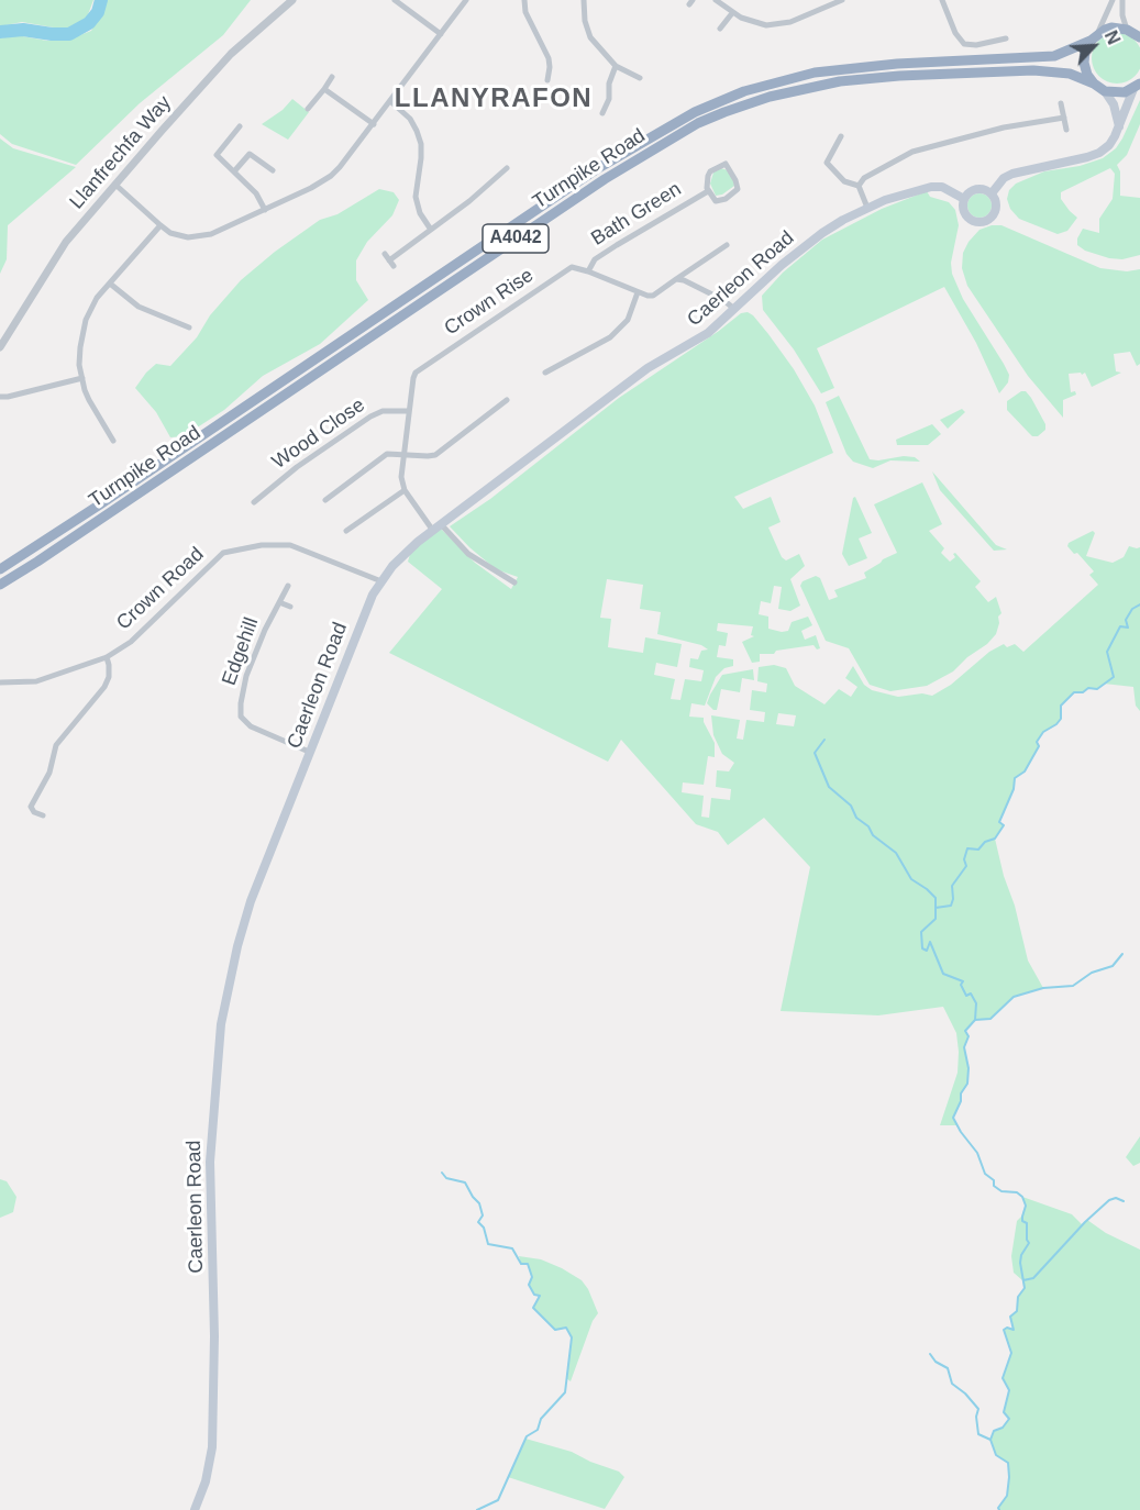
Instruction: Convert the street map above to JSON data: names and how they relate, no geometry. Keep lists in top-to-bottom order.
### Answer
{
  "streets": {
    "highway": ["Turnpike Road", "A4042"],
    "main road": ["Caerleon Road"],
    "street": [
      "Llanfrechfa Way",
      "Bath Green",
      "Crown Rise",
      "Wood Close",
      "Crown Road",
      "Edgehill"
    ]
  },
  "crossings": [
    ["Bath Green", "Crown Rise"],
    ["Caerleon Road", "Crown Road"],
    ["Caerleon Road", "Edgehill"],
    ["Crown Rise", "Wood Close"]
  ],
  "districts": ["LLANYRAFON"],
  "north": "top right"
}
